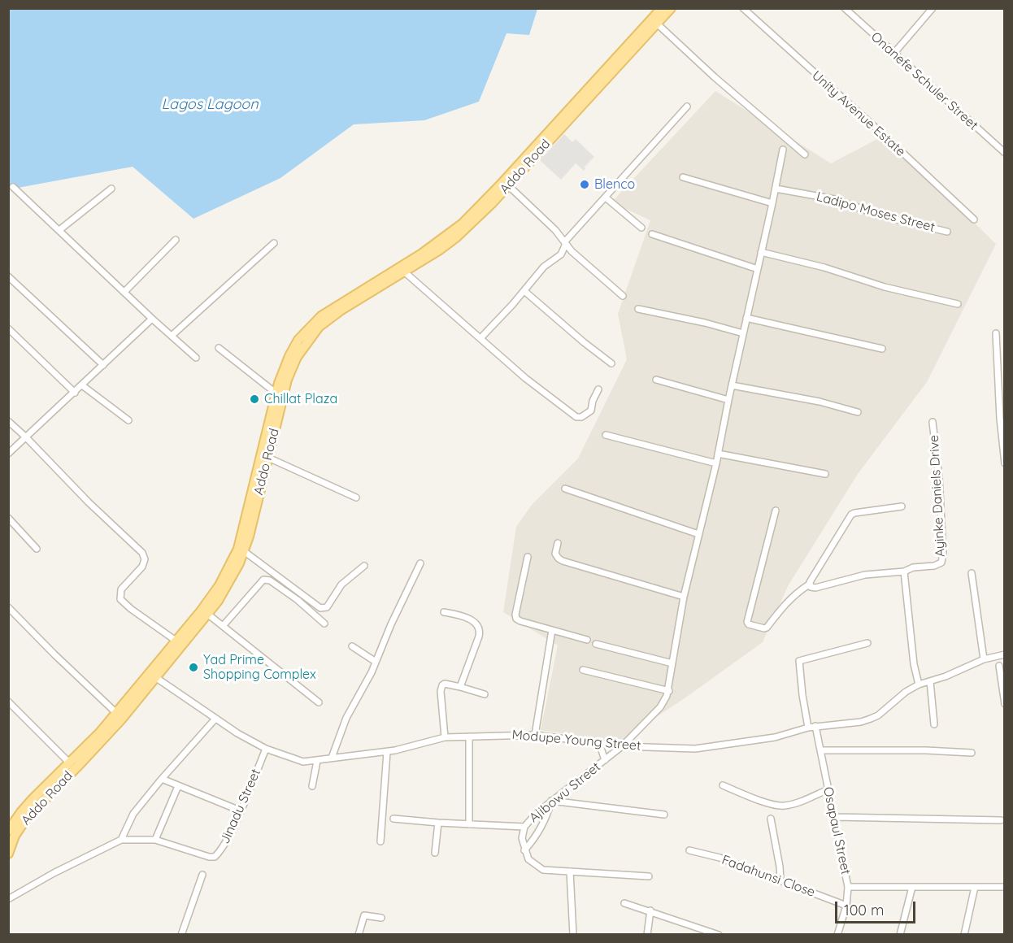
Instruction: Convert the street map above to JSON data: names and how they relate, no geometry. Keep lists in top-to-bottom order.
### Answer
{
  "streets": {
    "main road": ["Addo Road"],
    "street": [
      "Onanefe Schuler Street",
      "Unity Avenue Estate",
      "Ladipo Moses Street",
      "Ayinke Daniels Drive",
      "Modupe Young Street",
      "Ajibowu Street",
      "Jinadu Street",
      "Osapaul Street",
      "Fadahunsi Close"
    ]
  },
  "crossings": [
    ["Addo Road", "Modupe Young Street"],
    ["Modupe Young Street", "Ajibowu Street"],
    ["Modupe Young Street", "Jinadu Street"],
    ["Modupe Young Street", "Osapaul Street"],
    ["Osapaul Street", "Fadahunsi Close"]
  ],
  "water": ["Lagos Lagoon"],
  "places": ["Blenco", "Chillat Plaza", "Yad Prime Shopping Complex"],
  "scale_bar": "100 m"
}
